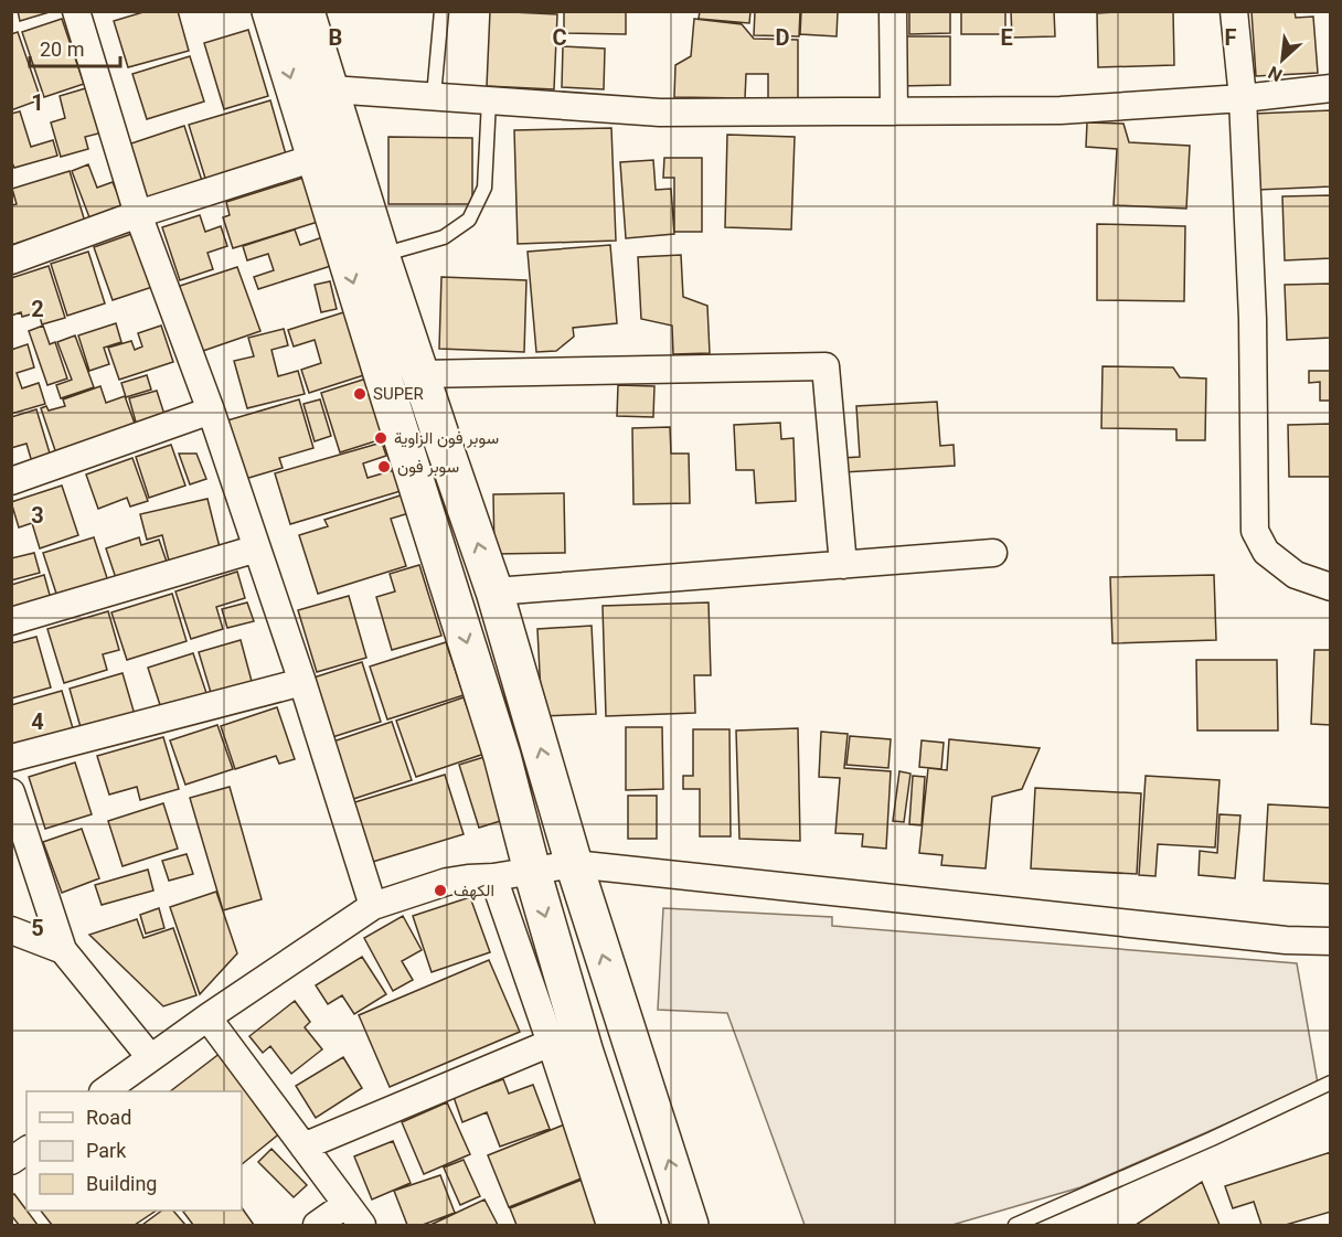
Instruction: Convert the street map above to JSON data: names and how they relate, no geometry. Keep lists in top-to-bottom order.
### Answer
{
  "places": [
    "SUPER",
    "سوبر فون الزاوية",
    "سوبر فون",
    "الكهف"
  ],
  "legend": ["Road", "Park", "Building"],
  "scale_bar": "20 m",
  "north": "bottom left",
  "grid": {
    "columns": [
      "B",
      "C",
      "D",
      "E",
      "F"
    ],
    "rows": [
      "1",
      "2",
      "3",
      "4",
      "5"
    ]
  }
}
